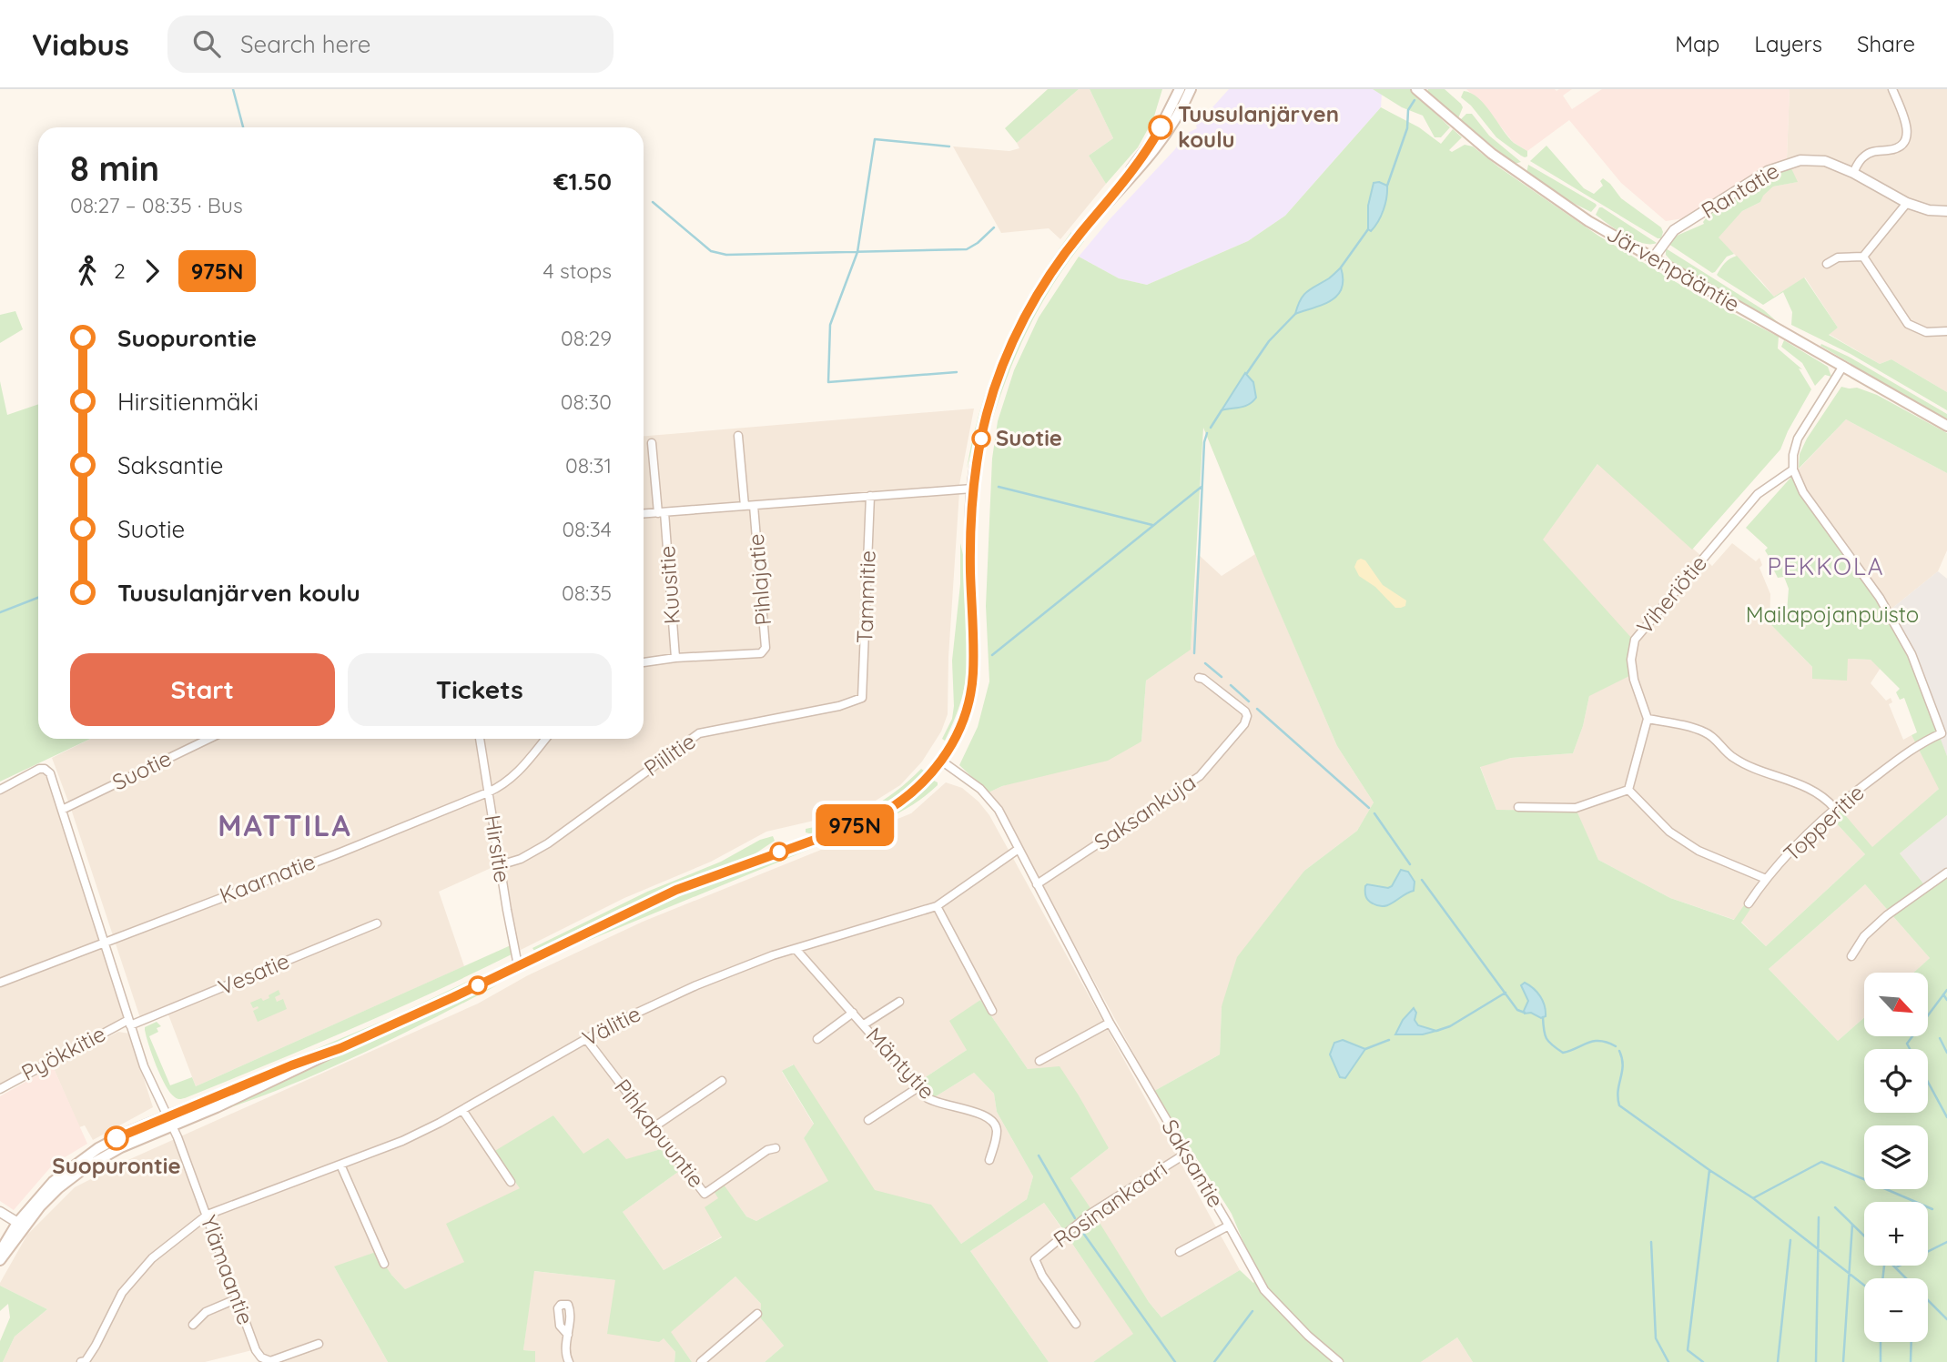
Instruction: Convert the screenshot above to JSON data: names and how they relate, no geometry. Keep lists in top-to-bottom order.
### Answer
{
  "streets": {
    "main road": ["Järvenpääntie"],
    "street": [
      "Rantatie",
      "Pihlajatie",
      "Kuusitie",
      "Viheriötie",
      "Tammitie",
      "Piilitie",
      "Suotie",
      "Saksankuja",
      "Topperitie",
      "Hirsitie",
      "Kaarnatie",
      "Vesatie",
      "Välitie",
      "Pyökkitie",
      "Mäntytie",
      "Pihkapuuntie",
      "Saksantie",
      "Rosinankaari",
      "Ylämaantie"
    ]
  },
  "crossings": [
    ["Rantatie", "Järvenpääntie"],
    ["Pihlajatie", "Kuusitie"],
    ["Viheriötie", "Topperitie"],
    ["Tammitie", "Piilitie"],
    ["Piilitie", "Hirsitie"],
    ["Saksankuja", "Saksantie"],
    ["Hirsitie", "Kaarnatie"],
    ["Vesatie", "Pyökkitie"],
    ["Välitie", "Mäntytie"],
    ["Välitie", "Pihkapuuntie"],
    ["Välitie", "Saksantie"],
    ["Välitie", "Ylämaantie"],
    ["Saksantie", "Rosinankaari"]
  ],
  "districts": ["PEKKOLA", "MATTILA"],
  "parks": ["Mailapojanpuisto"],
  "places": ["Tuusulanjärven koulu", "Suotie", "Suopurontie"],
  "lines": ["bus line 975N"],
  "north": "bottom right",
  "page": {
    "header": "Viabus",
    "search": "Search here",
    "nav": ["Map", "Layers", "Share"],
    "on_map": "975N",
    "heading": ["8 min", "08:27 – 08:35 · Bus", "€1.50"],
    "legs": ["2", "975N", "4 stops"],
    "list": [
      {
        "name": "Suopurontie",
        "value": "08:29"
      },
      {
        "name": "Hirsitienmäki",
        "value": "08:30"
      },
      {
        "name": "Saksantie",
        "value": "08:31"
      },
      {
        "name": "Suotie",
        "value": "08:34"
      },
      {
        "name": "Tuusulanjärven koulu",
        "value": "08:35"
      }
    ],
    "buttons": ["Start", "Tickets"],
    "map_buttons": ["+", "−"]
  }
}
